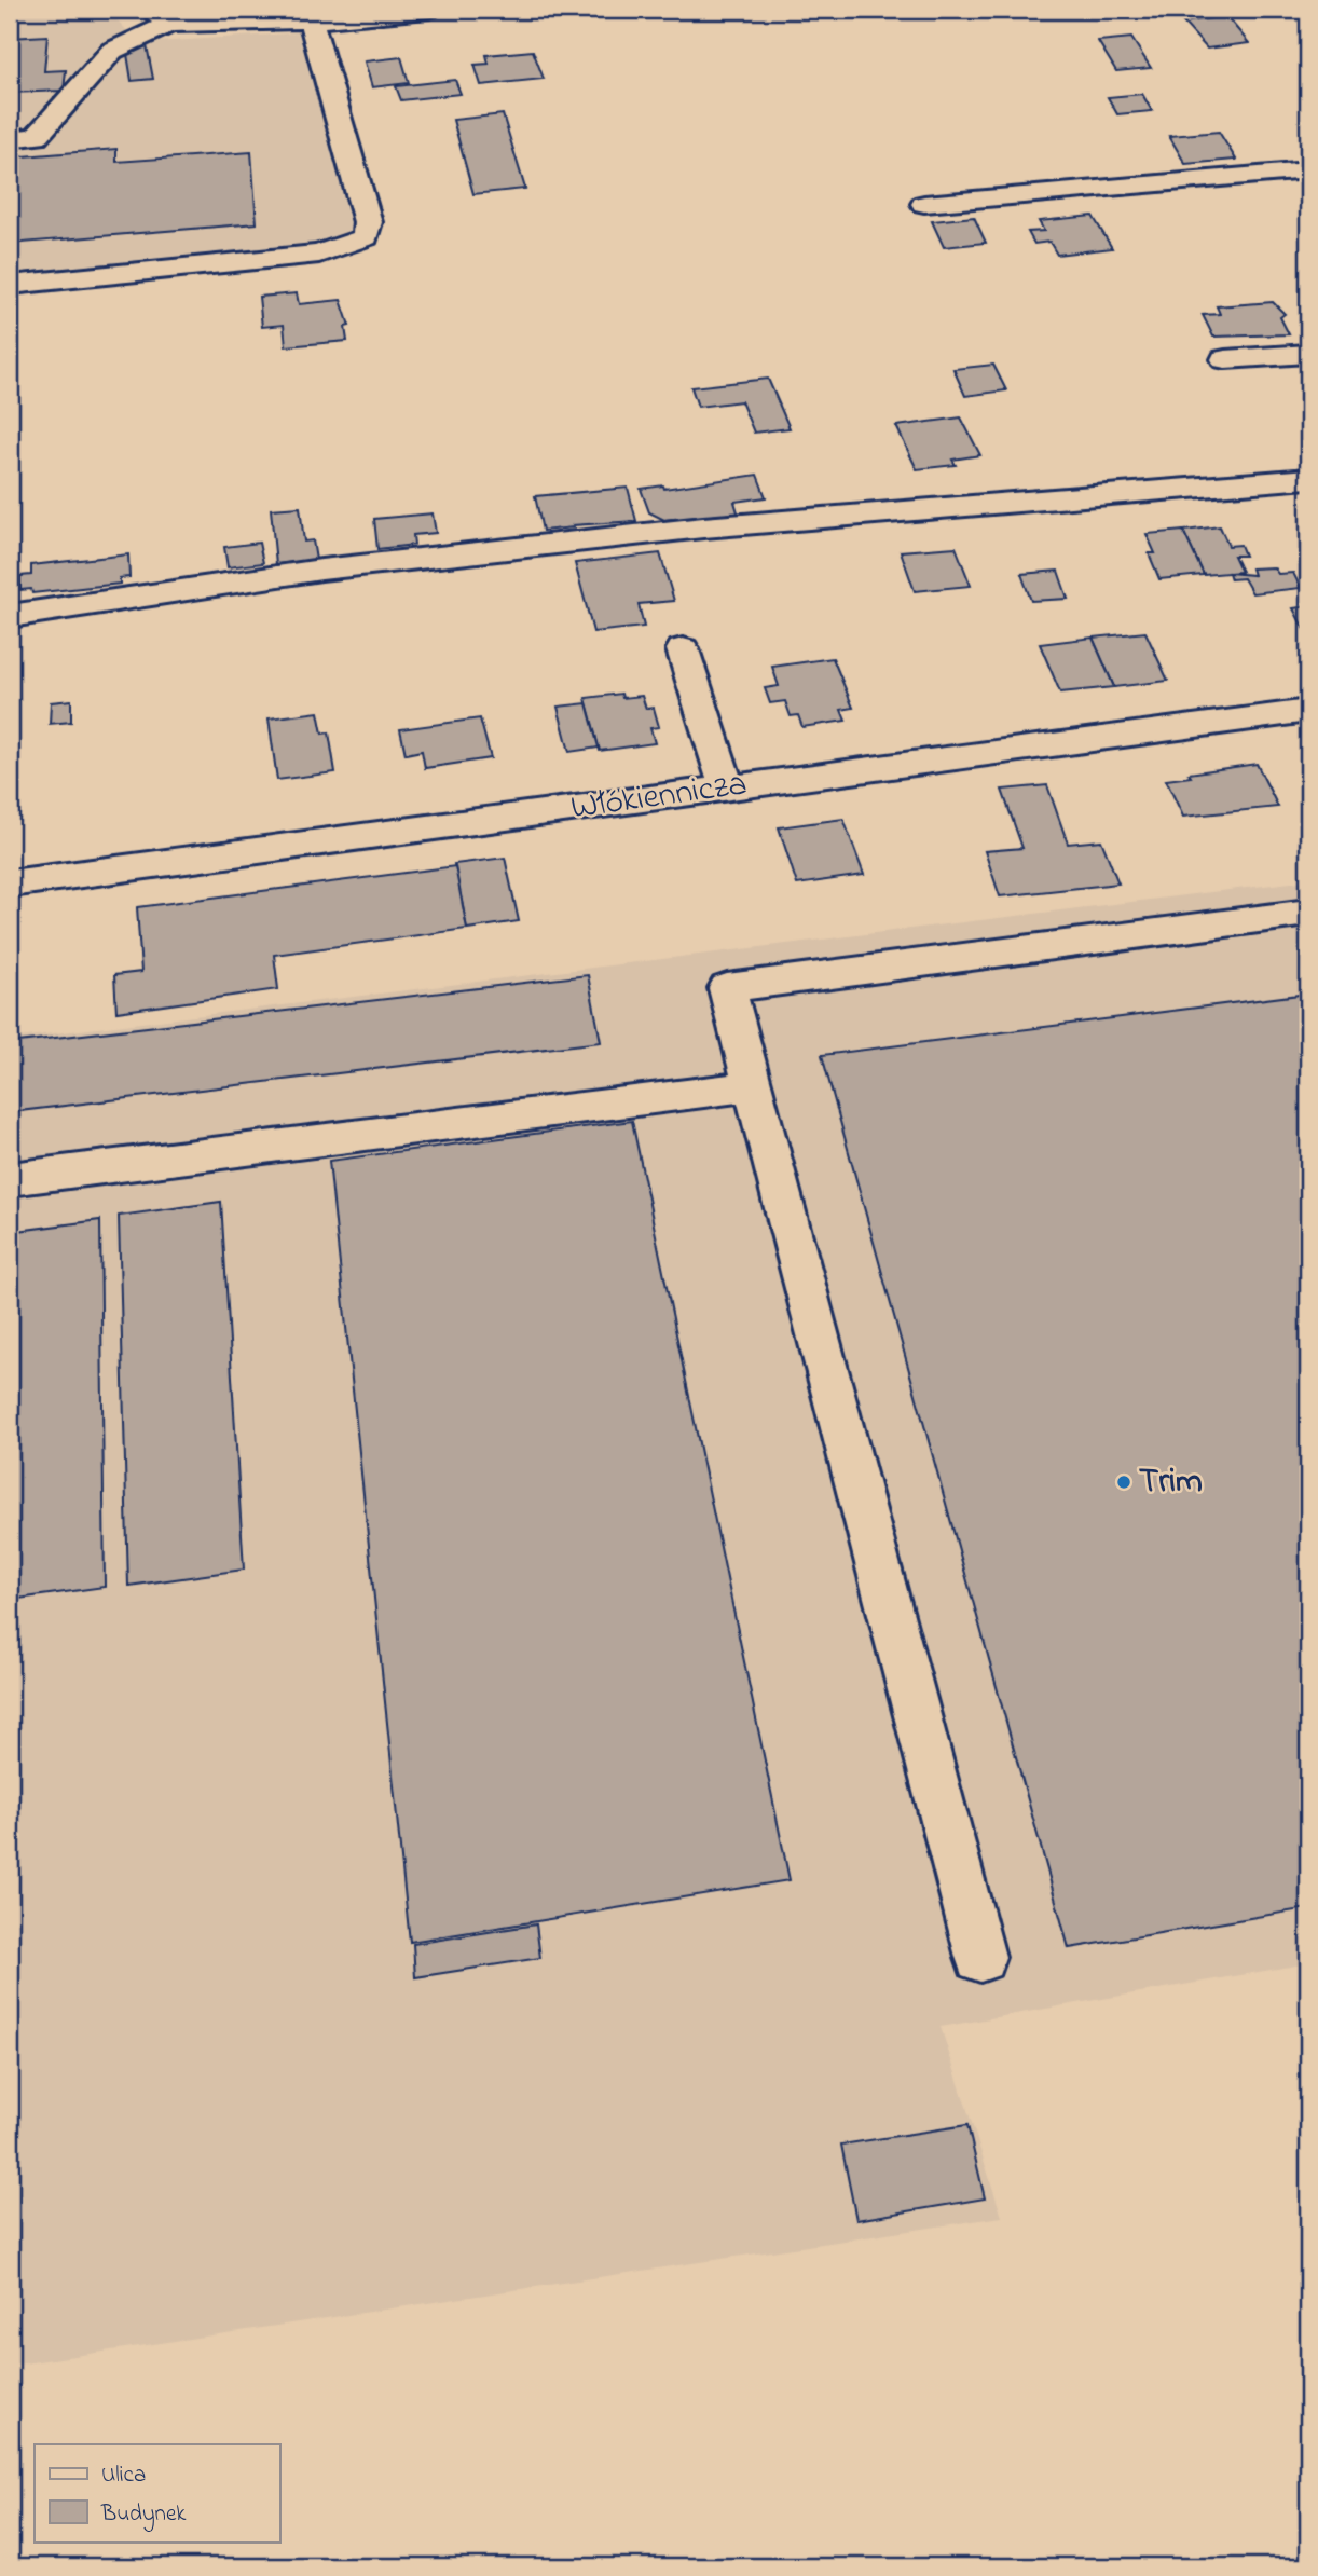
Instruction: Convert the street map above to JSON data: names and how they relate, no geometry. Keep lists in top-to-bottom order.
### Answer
{
  "streets": {
    "street": ["Włókiennicza"]
  },
  "places": ["Trim"],
  "legend": ["Ulica", "Budynek"]
}
